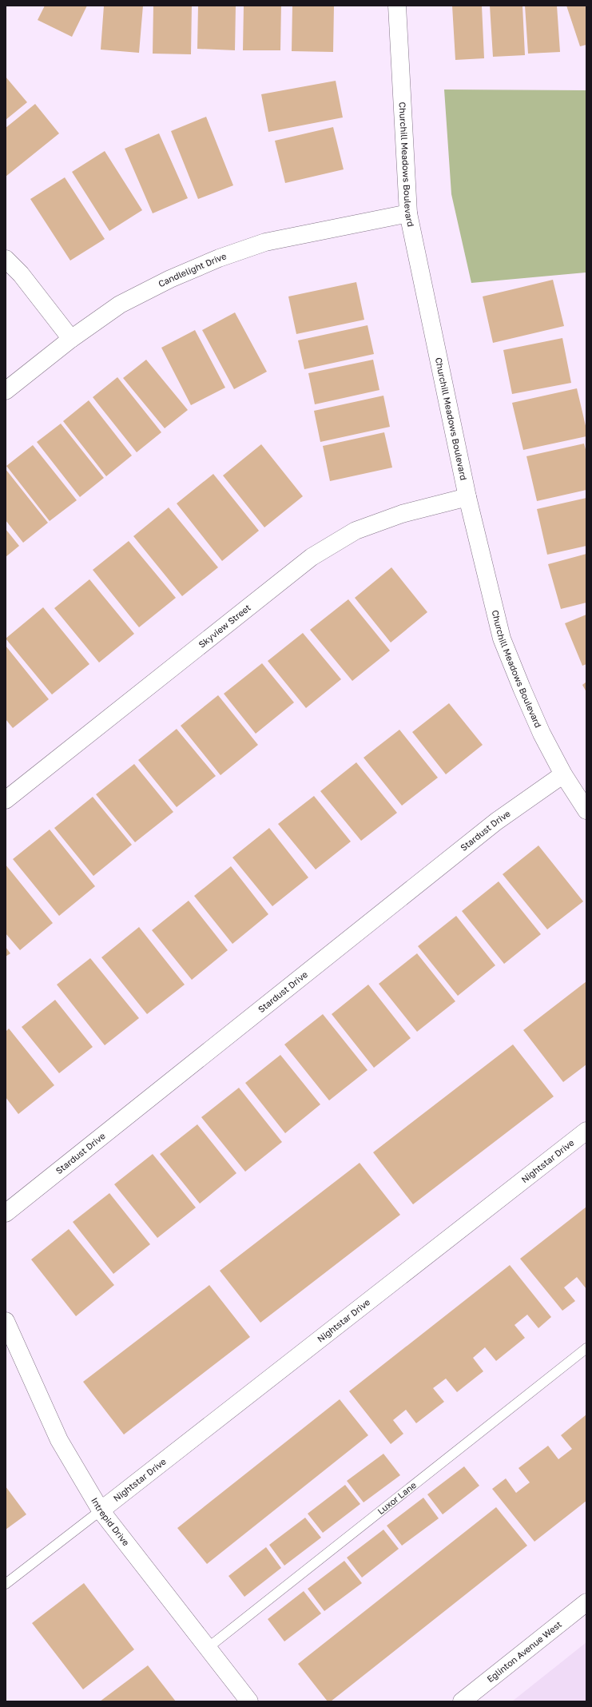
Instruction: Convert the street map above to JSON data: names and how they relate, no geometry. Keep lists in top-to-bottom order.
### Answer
{
  "streets": {
    "street": [
      "Churchill Meadows Boulevard",
      "Candlelight Drive",
      "Skyview Street",
      "Stardust Drive",
      "Nightstar Drive",
      "Intrepid Drive",
      "Eglinton Avenue West"
    ],
    "lane": ["Luxor Lane"]
  },
  "crossings": [
    ["Churchill Meadows Boulevard", "Candlelight Drive"],
    ["Churchill Meadows Boulevard", "Skyview Street"],
    ["Churchill Meadows Boulevard", "Stardust Drive"],
    ["Nightstar Drive", "Intrepid Drive"],
    ["Luxor Lane", "Intrepid Drive"]
  ]
}
